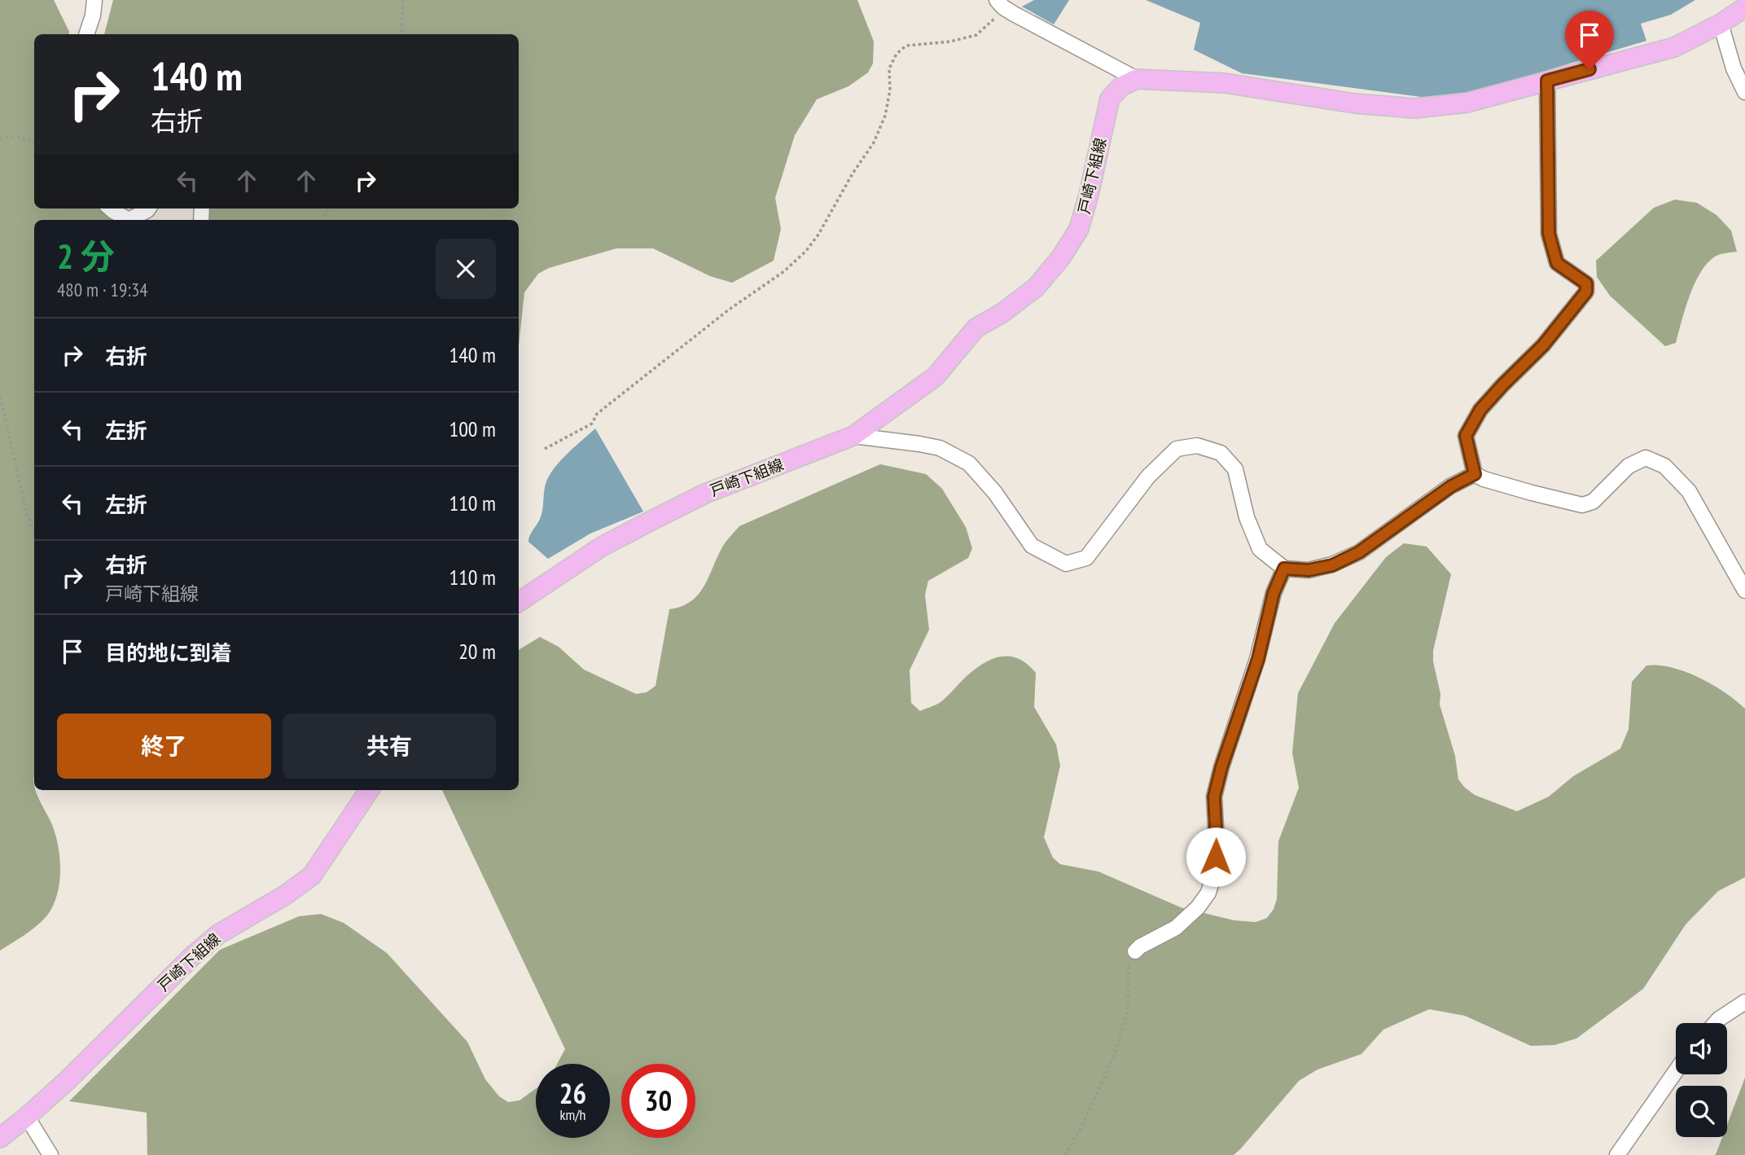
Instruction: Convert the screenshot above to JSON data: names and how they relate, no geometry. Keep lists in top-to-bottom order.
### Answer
{
  "streets": {
    "main road": ["戸崎下組線"]
  },
  "page": {
    "turn": ["140 m", "右折"],
    "heading": ["2 分", "480 m · 19:34"],
    "list": [
      {
        "name": "右折",
        "value": "140 m"
      },
      {
        "name": "左折",
        "value": "100 m"
      },
      {
        "name": "左折",
        "value": "110 m"
      },
      {
        "name": "右折",
        "note": "戸崎下組線",
        "value": "110 m"
      },
      {
        "name": "目的地に到着",
        "value": "20 m"
      }
    ],
    "buttons": ["終了", "共有"],
    "speed": "26 km/h",
    "limit": "30"
  }
}
